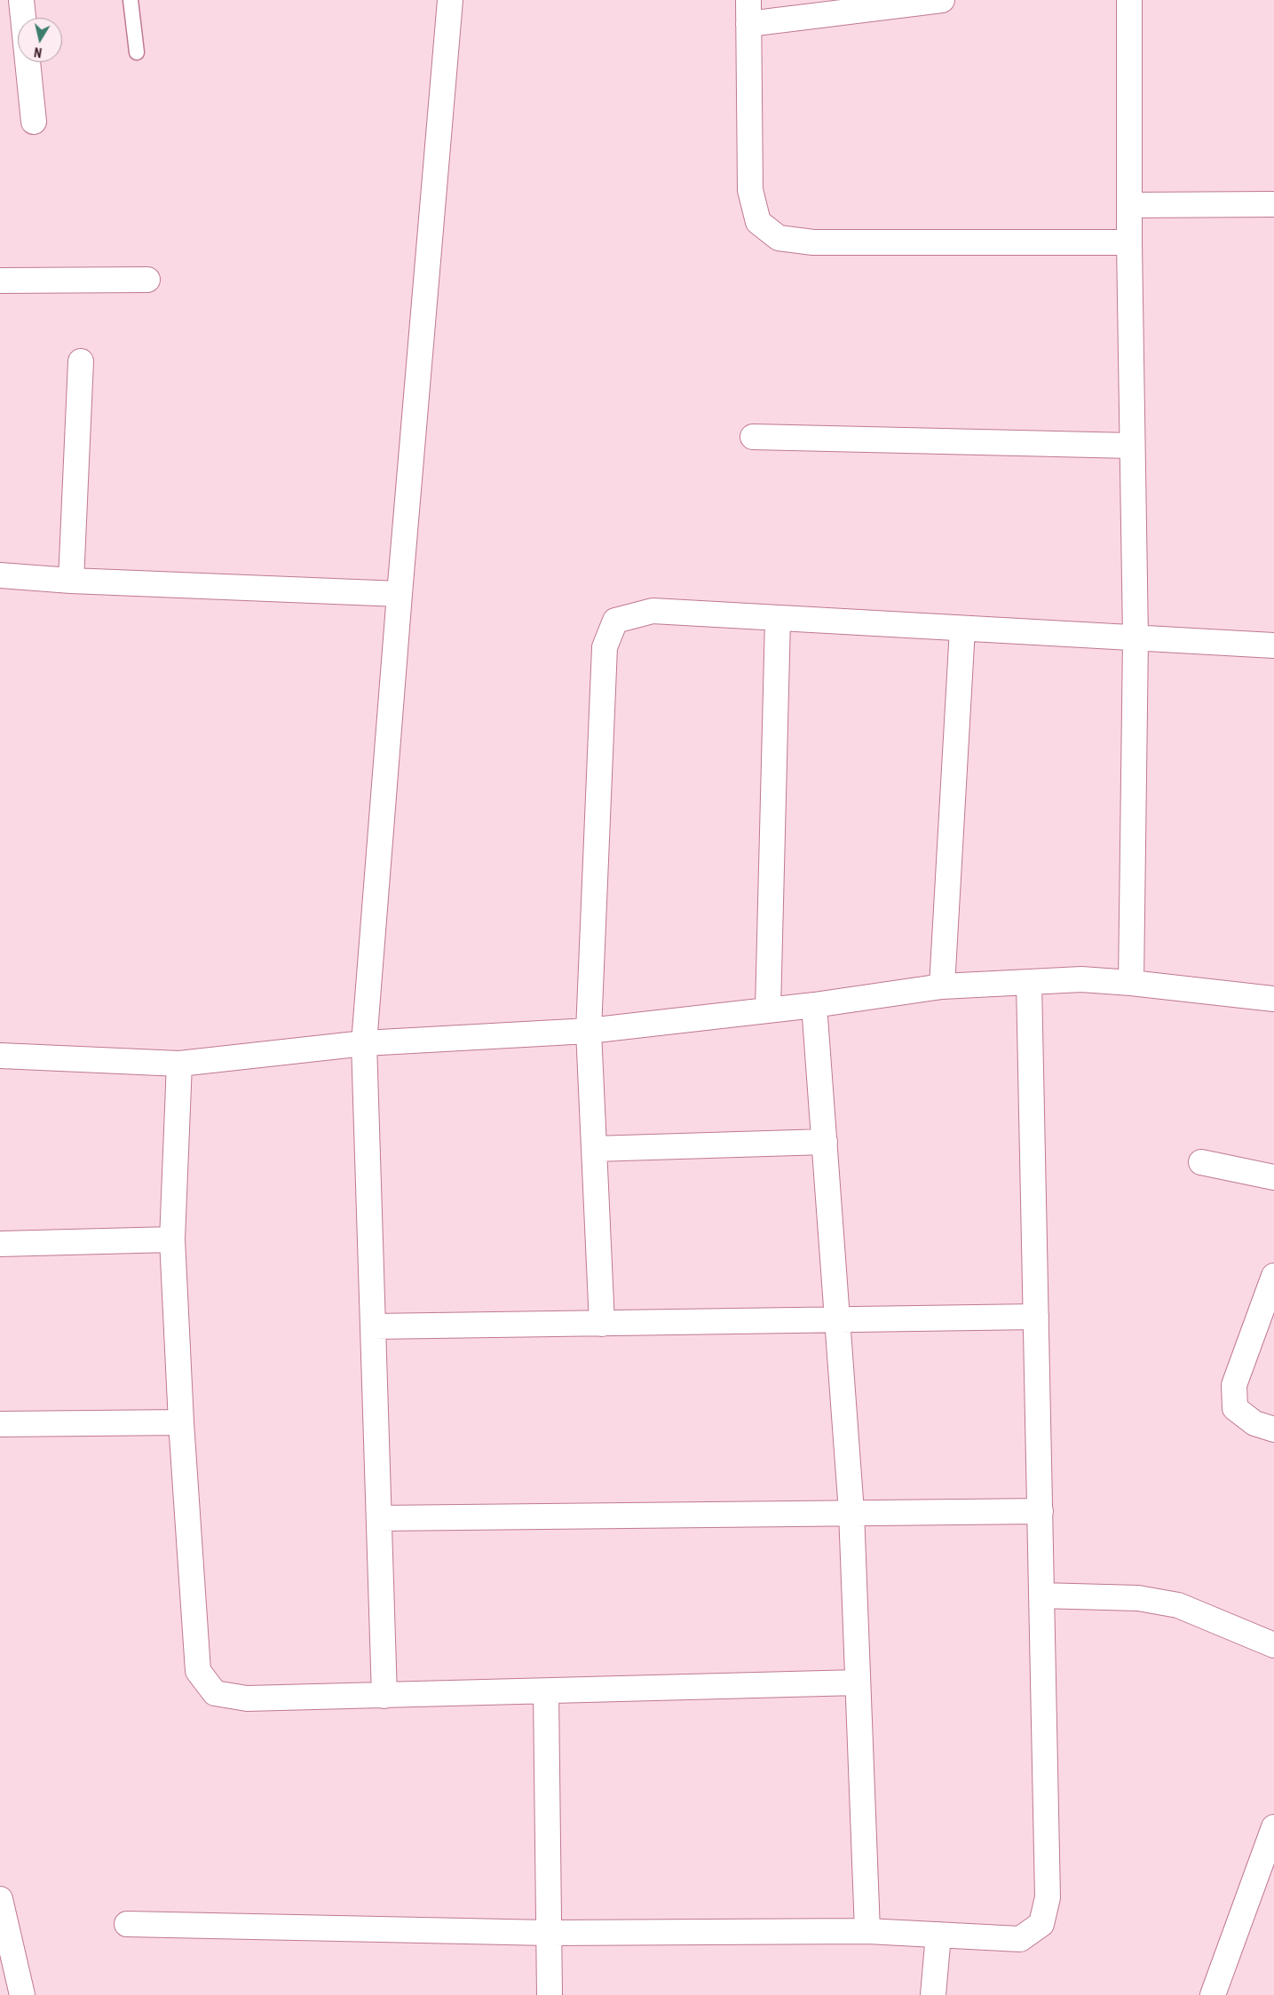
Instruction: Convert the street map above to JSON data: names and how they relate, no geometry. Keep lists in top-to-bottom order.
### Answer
{
  "north": "bottom"
}
